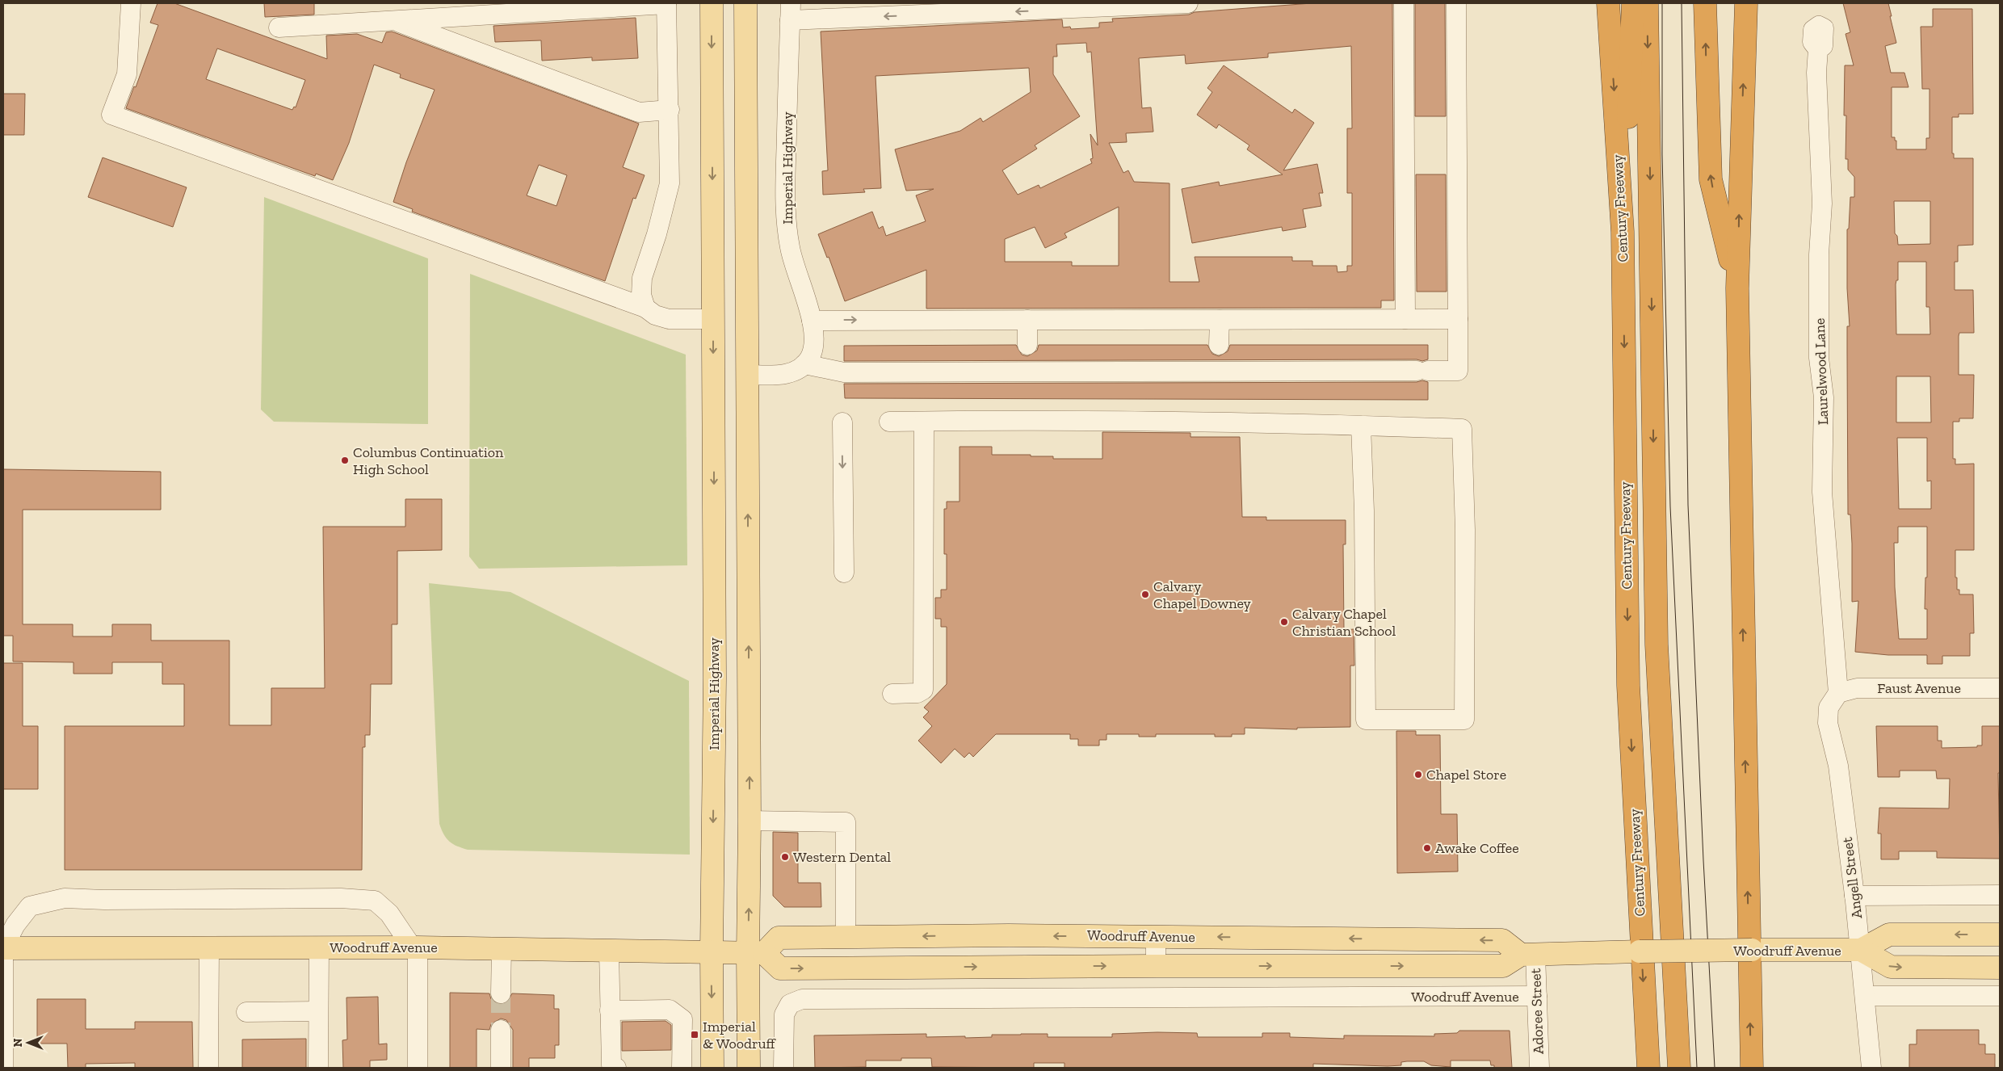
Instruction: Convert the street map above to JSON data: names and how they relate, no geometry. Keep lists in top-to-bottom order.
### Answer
{
  "streets": {
    "highway": ["Century Freeway"],
    "main road": ["Imperial Highway", "Woodruff Avenue"],
    "street": [
      "Laurelwood Lane",
      "Faust Avenue",
      "Angell Street",
      "Adoree Street"
    ]
  },
  "crossings": [
    ["Imperial Highway", "Woodruff Avenue"],
    ["Laurelwood Lane", "Faust Avenue"],
    ["Laurelwood Lane", "Angell Street"],
    ["Faust Avenue", "Angell Street"],
    ["Angell Street", "Woodruff Avenue"],
    ["Woodruff Avenue", "Adoree Street"]
  ],
  "places": {
    "other": [
      "Columbus Continuation High School",
      "Calvary Chapel Downey",
      "Calvary Chapel Christian School",
      "Chapel Store",
      "Awake Coffee",
      "Western Dental"
    ],
    "transit": ["Imperial & Woodruff"]
  },
  "north": "left"
}
